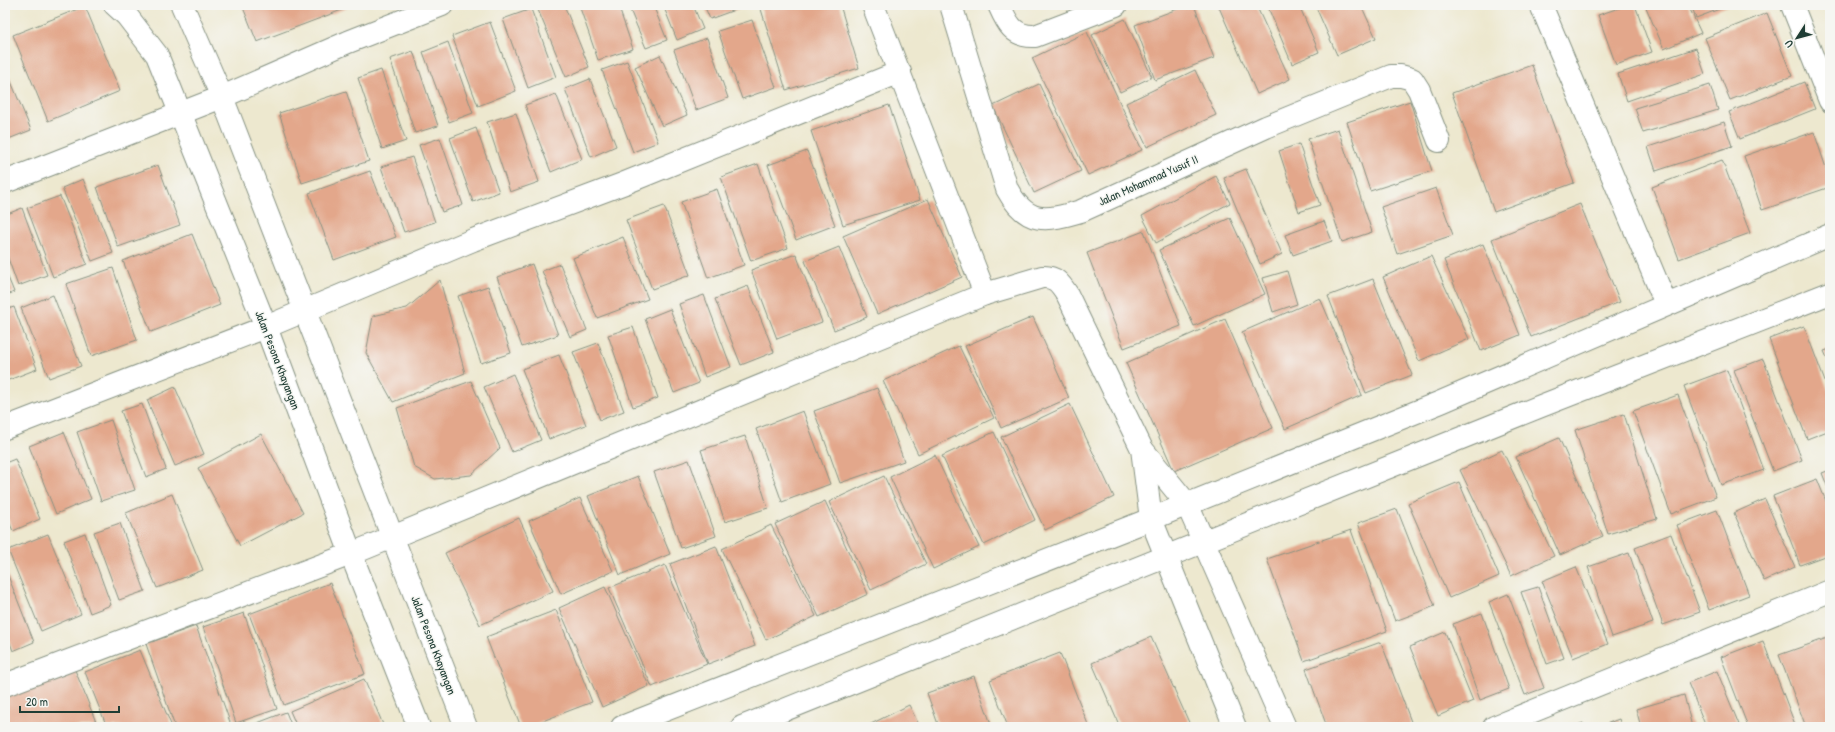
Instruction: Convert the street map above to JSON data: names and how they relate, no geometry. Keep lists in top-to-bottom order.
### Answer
{
  "streets": {
    "street": ["Jalan Mohammad Yusuf II", "Jalan Pesona Khayangan"]
  },
  "scale_bar": "20 m",
  "north": "bottom left"
}
